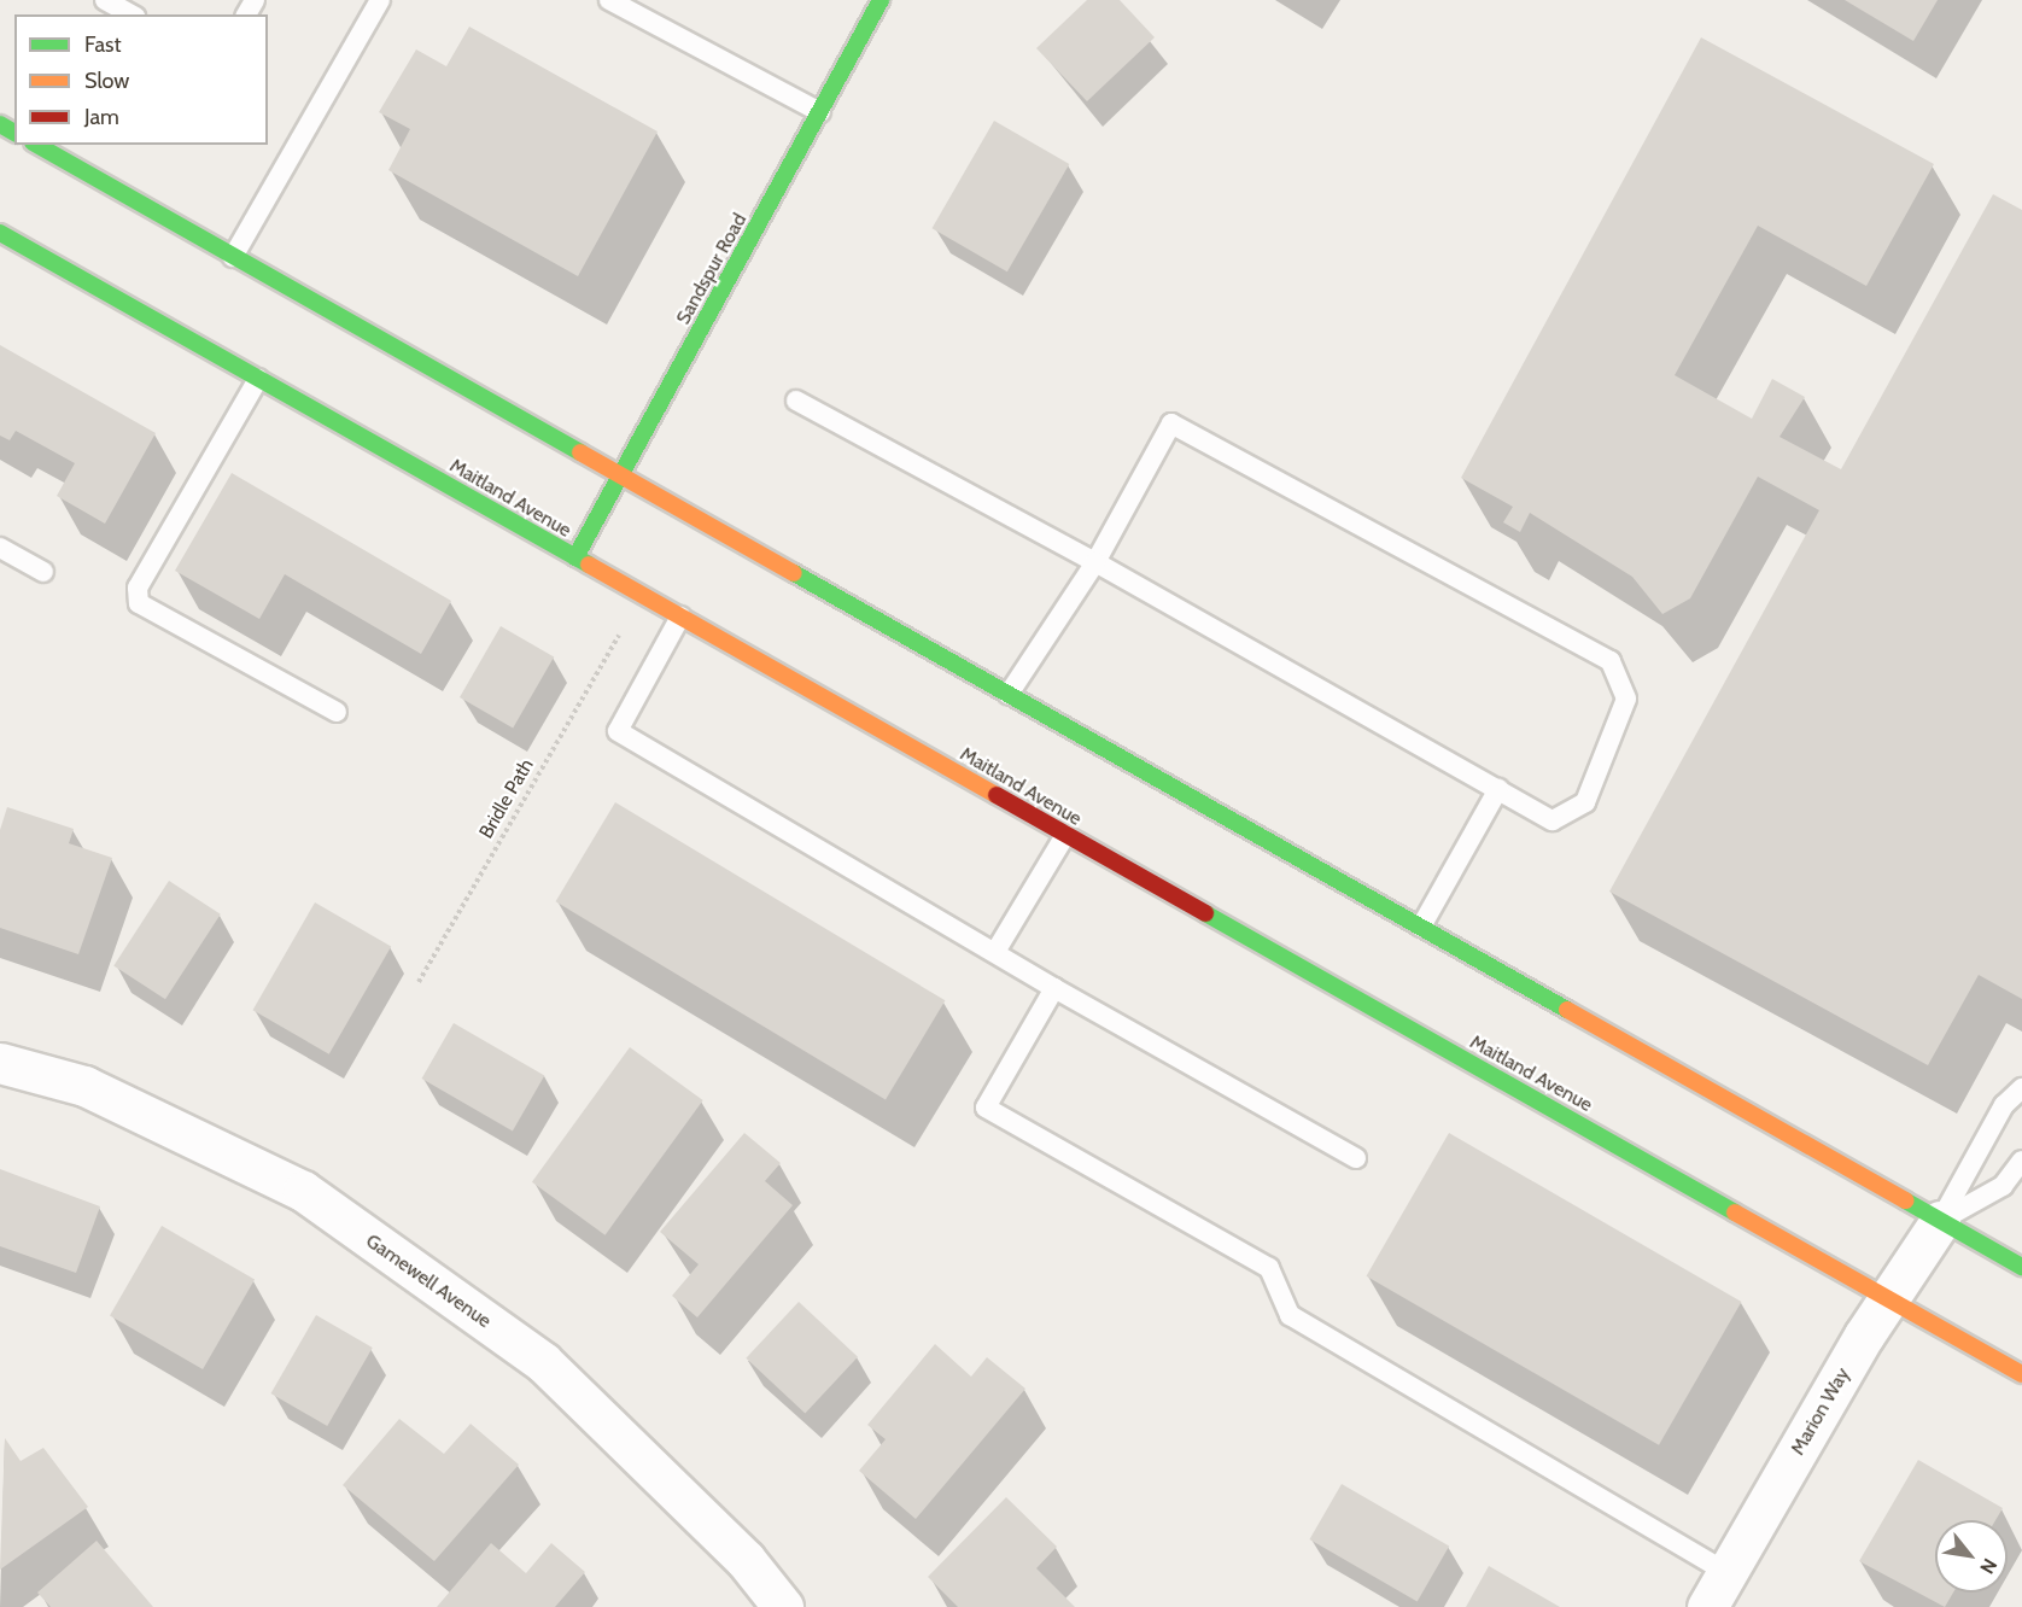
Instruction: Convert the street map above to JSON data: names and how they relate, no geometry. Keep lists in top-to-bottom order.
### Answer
{
  "streets": {
    "main road": ["Sandspur Road", "Maitland Avenue"],
    "street": ["Gamewell Avenue", "Marion Way"],
    "path": ["Bridle Path"]
  },
  "crossings": [
    ["Sandspur Road", "Maitland Avenue"],
    ["Maitland Avenue", "Marion Way"]
  ],
  "legend": ["Fast", "Slow", "Jam"],
  "north": "bottom right"
}
